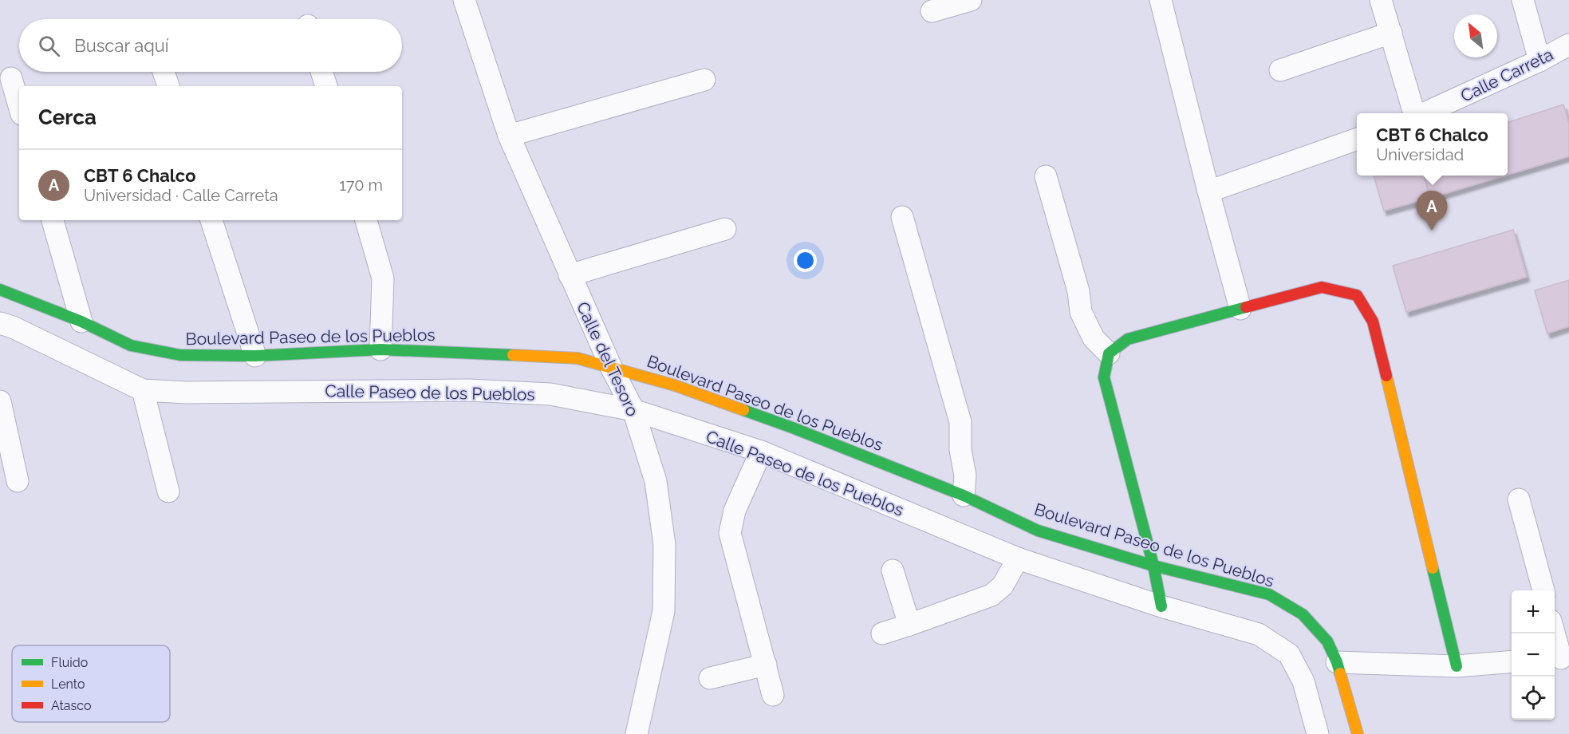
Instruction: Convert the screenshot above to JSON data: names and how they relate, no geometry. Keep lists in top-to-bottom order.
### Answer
{
  "streets": {
    "street": [
      "Calle Carreta",
      "Boulevard Paseo de los Pueblos",
      "Calle del Tesoro",
      "Calle Paseo de los Pueblos"
    ]
  },
  "crossings": [
    ["Boulevard Paseo de los Pueblos", "Calle del Tesoro"],
    ["Calle del Tesoro", "Calle Paseo de los Pueblos"]
  ],
  "legend": ["Fluido", "Lento", "Atasco"],
  "north": "top left",
  "page": {
    "search": "Buscar aquí",
    "heading": "Cerca",
    "popup": ["CBT 6 Chalco", "Universidad"],
    "list": [
      {
        "mark": "A",
        "name": "CBT 6 Chalco",
        "note": "Universidad · Calle Carreta",
        "value": "170 m"
      }
    ],
    "pins": "A",
    "map_buttons": ["+", "−"]
  }
}
